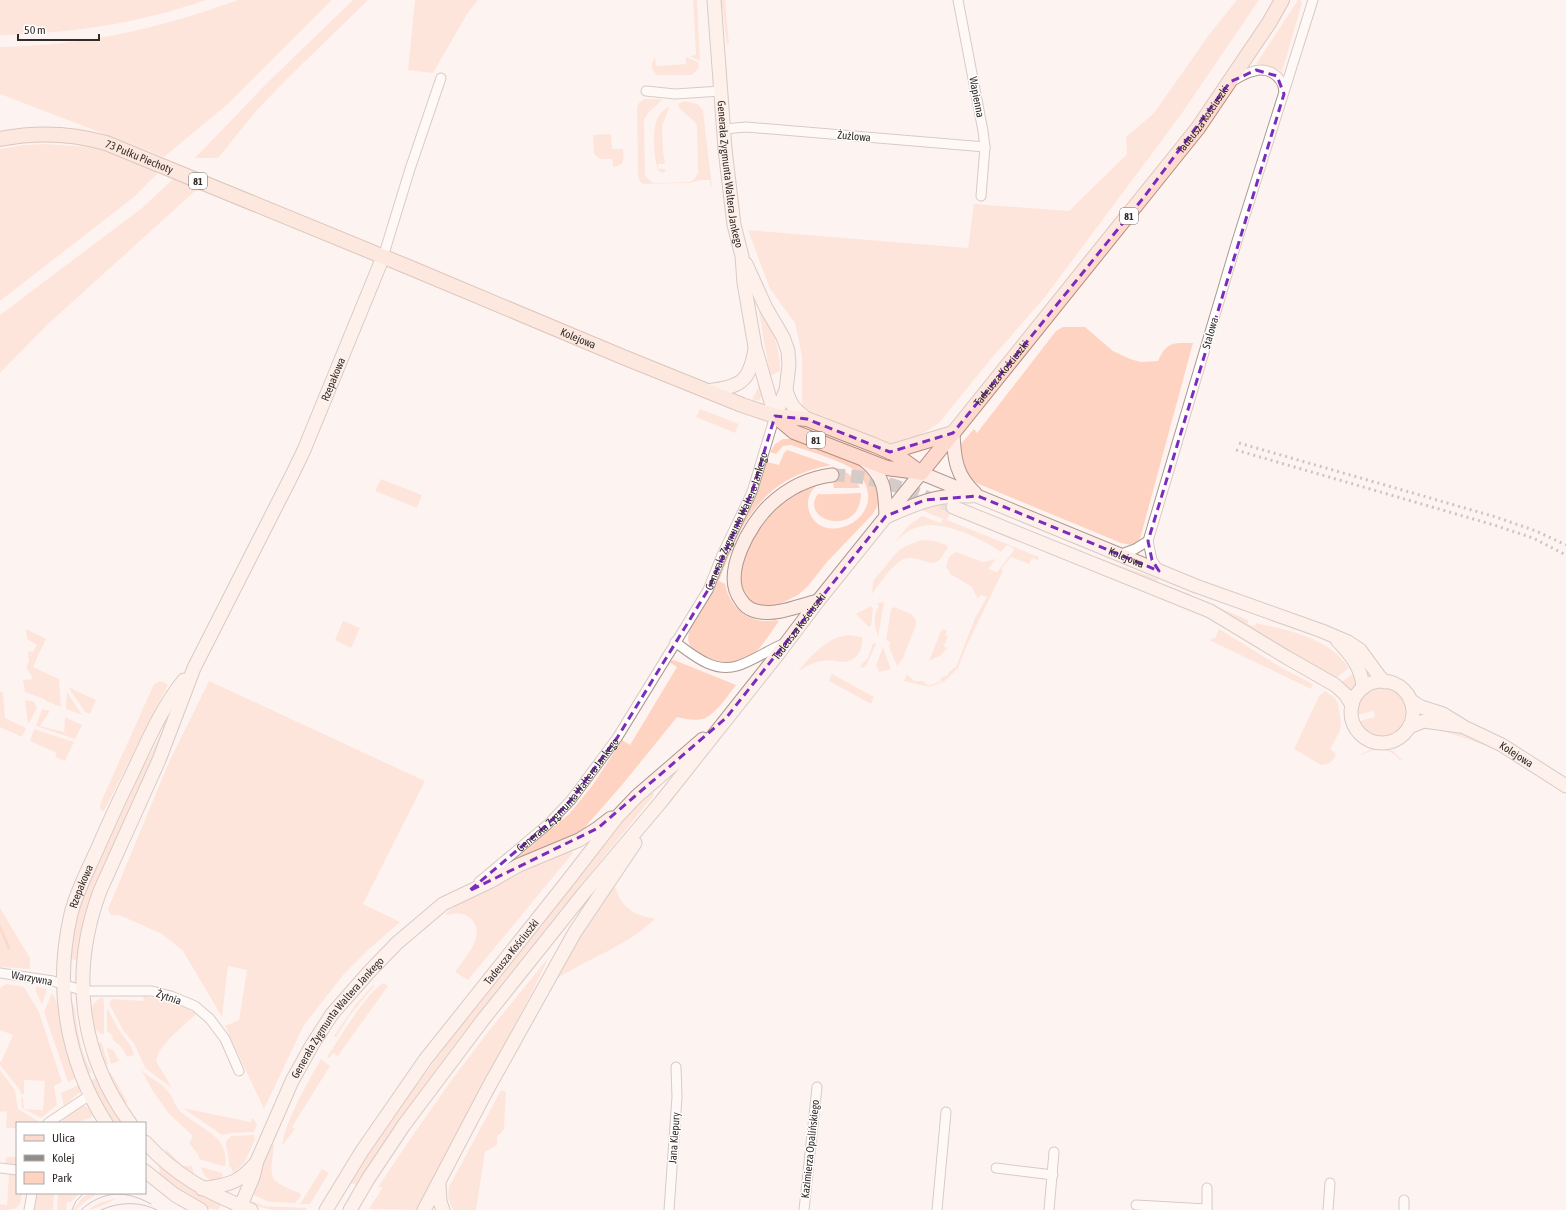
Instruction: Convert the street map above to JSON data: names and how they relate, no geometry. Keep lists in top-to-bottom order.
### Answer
{
  "streets": {
    "main road": [
      "Tadeusza Kościuszki",
      "73 Pułku Piechoty",
      "81",
      "Kolejowa"
    ],
    "street": [
      "Wapienna",
      "Żużlowa",
      "Generała Zygmunta Waltera Jankego",
      "Stalowa",
      "Rzepakowa",
      "Warzywna",
      "Żytnia",
      "Jana Kiepury",
      "Kazimierza Opalińskiego"
    ]
  },
  "crossings": [
    ["Wapienna", "Żużlowa"],
    ["Tadeusza Kościuszki", "Kolejowa"],
    ["Żużlowa", "Generała Zygmunta Waltera Jankego"],
    ["73 Pułku Piechoty", "Kolejowa"],
    ["73 Pułku Piechoty", "Rzepakowa"],
    ["Generała Zygmunta Waltera Jankego", "Kolejowa"],
    ["Kolejowa", "Rzepakowa"],
    ["Rzepakowa", "Warzywna"],
    ["Rzepakowa", "Żytnia"],
    ["Warzywna", "Żytnia"]
  ],
  "legend": ["Ulica", "Kolej", "Park"],
  "scale_bar": "50 m"
}
